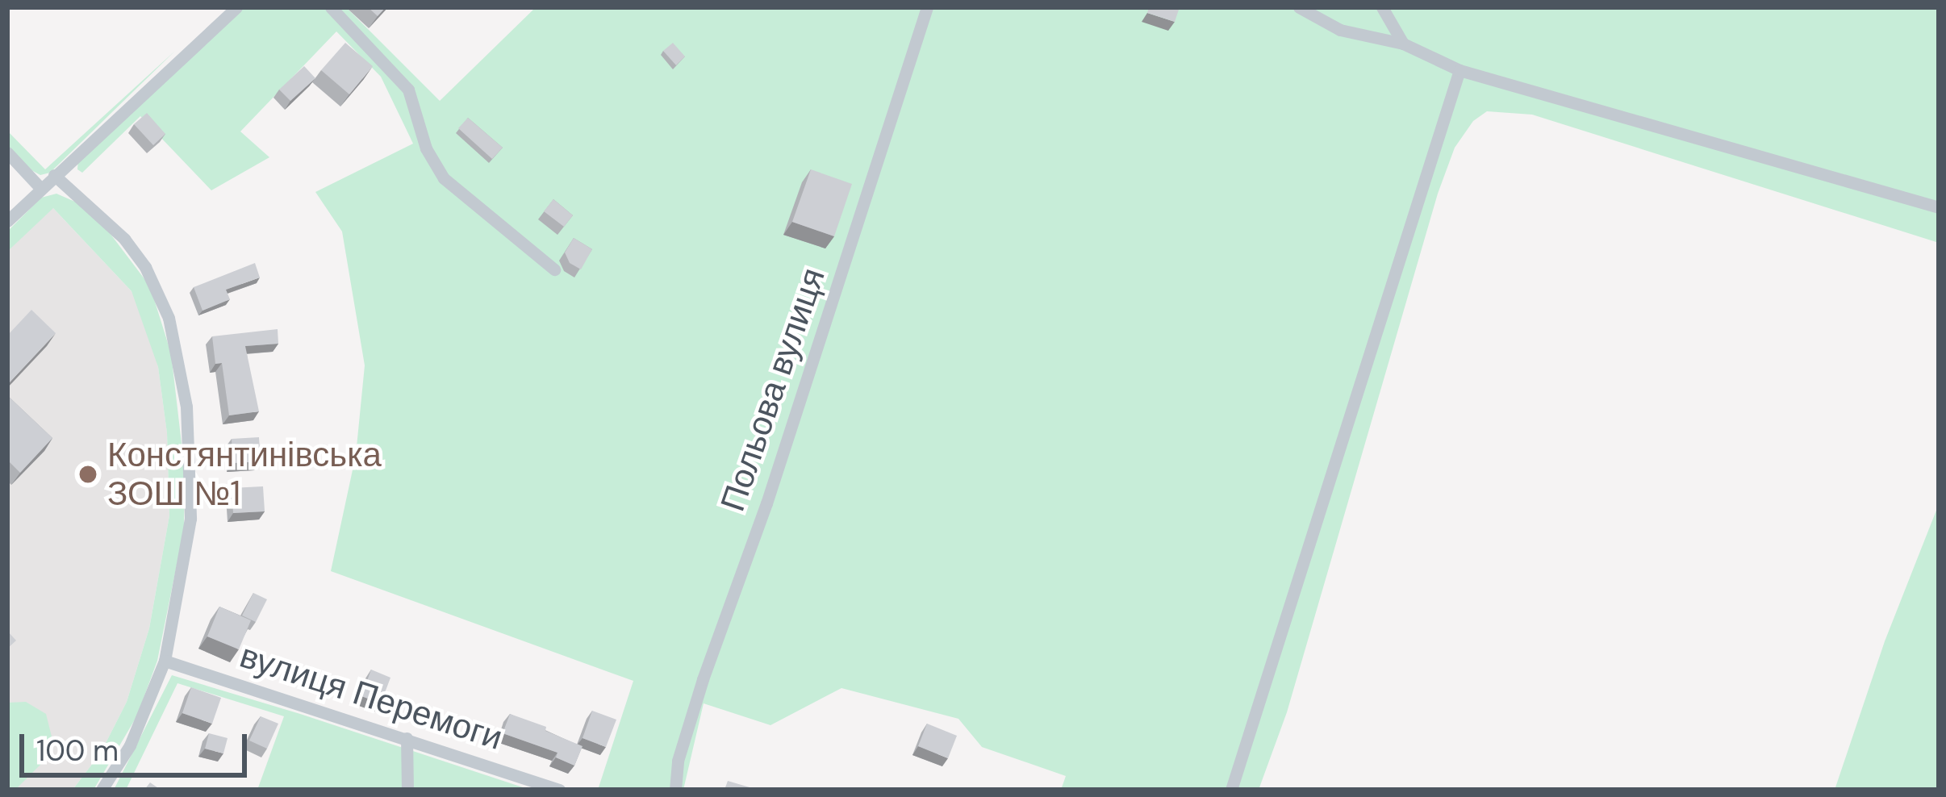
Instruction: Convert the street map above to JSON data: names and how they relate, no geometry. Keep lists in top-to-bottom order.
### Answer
{
  "streets": {
    "street": ["Польова вулиця", "вулиця Перемоги"]
  },
  "places": ["Констянтинівська ЗОШ №1"],
  "scale_bar": "100 m"
}
